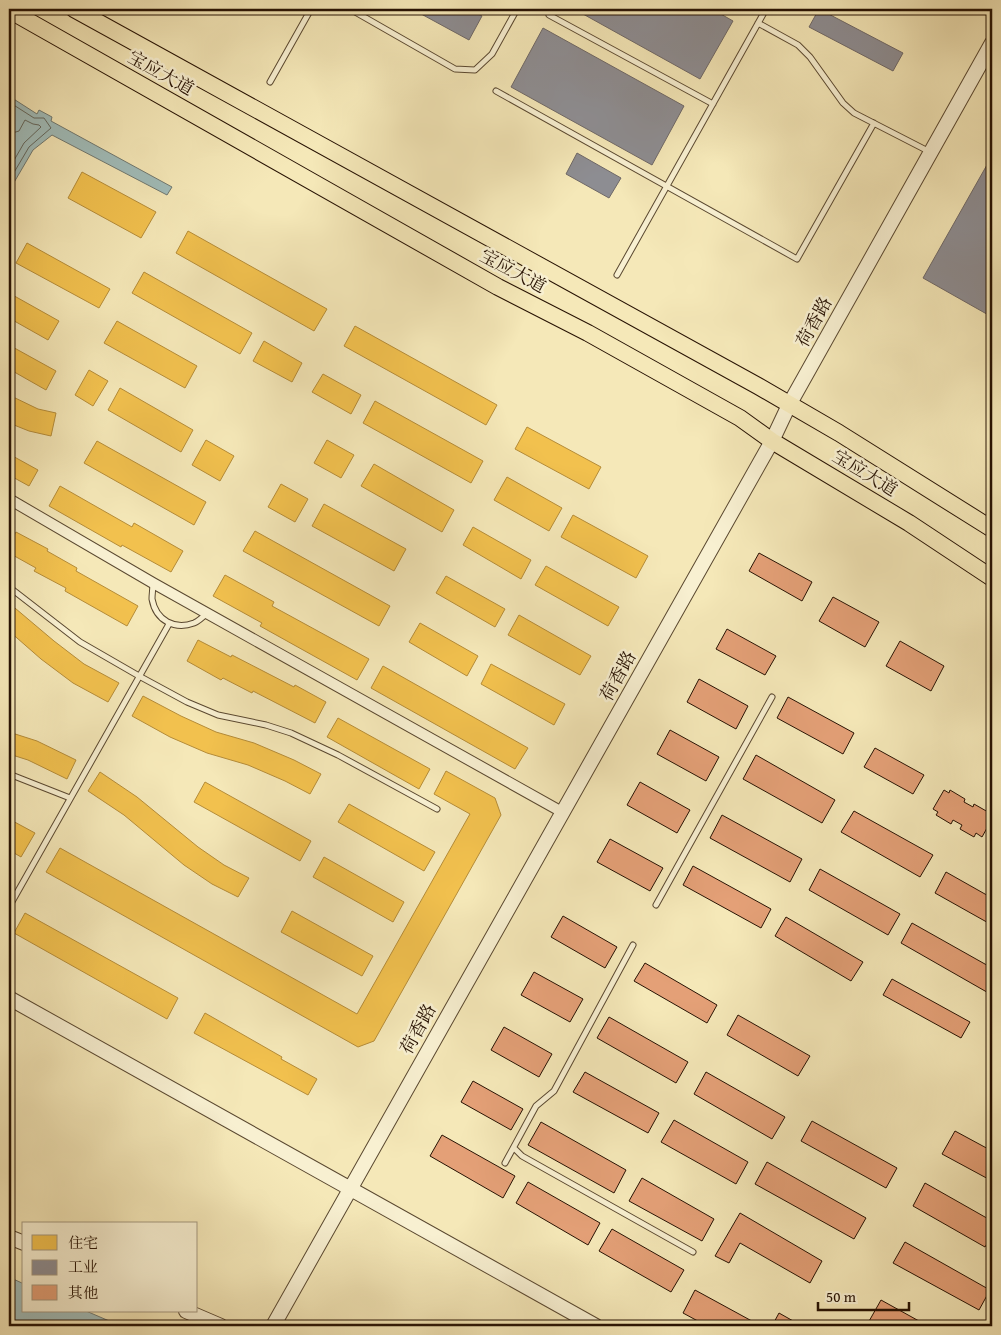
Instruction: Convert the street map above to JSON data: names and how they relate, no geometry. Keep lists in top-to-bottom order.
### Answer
{
  "streets": {
    "main road": ["宝应大道"],
    "street": ["荷香路"]
  },
  "crossings": [
    ["宝应大道", "荷香路"]
  ],
  "legend": ["住宅", "工业", "其他"],
  "scale_bar": "50 m"
}
